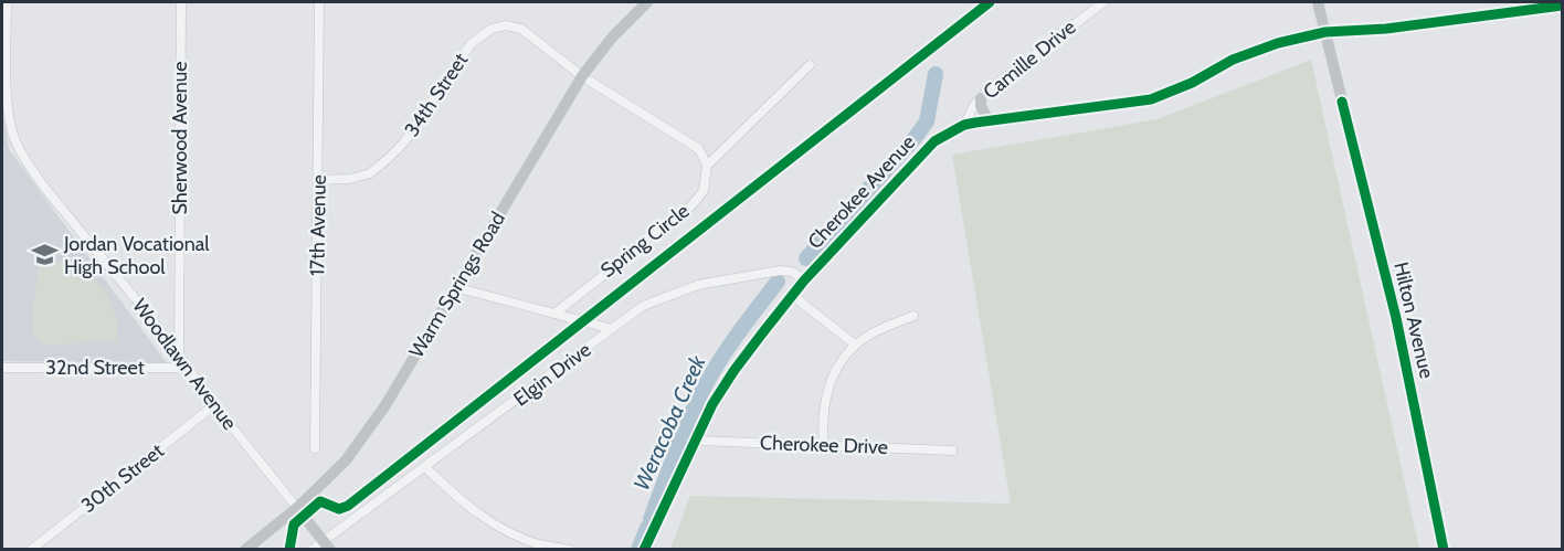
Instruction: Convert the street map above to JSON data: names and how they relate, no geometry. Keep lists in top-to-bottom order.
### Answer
{
  "streets": {
    "street": [
      "Camille Drive",
      "34th Street",
      "Sherwood Avenue",
      "Cherokee Avenue",
      "17th Avenue",
      "Spring Circle",
      "Warm Springs Road",
      "Hilton Avenue",
      "Woodlawn Avenue",
      "32nd Street",
      "Elgin Drive",
      "Cherokee Drive",
      "30th Street"
    ]
  },
  "crossings": [
    ["Camille Drive", "Cherokee Avenue"],
    ["34th Street", "17th Avenue"],
    ["34th Street", "Warm Springs Road"],
    ["Sherwood Avenue", "Woodlawn Avenue"],
    ["Cherokee Avenue", "Hilton Avenue"],
    ["Cherokee Avenue", "Elgin Drive"],
    ["Cherokee Avenue", "Cherokee Drive"],
    ["Warm Springs Road", "Woodlawn Avenue"],
    ["Woodlawn Avenue", "32nd Street"],
    ["Woodlawn Avenue", "30th Street"]
  ],
  "water": ["Weracoba Creek"],
  "places": {
    "school or university": ["Jordan Vocational High School"]
  }
}
